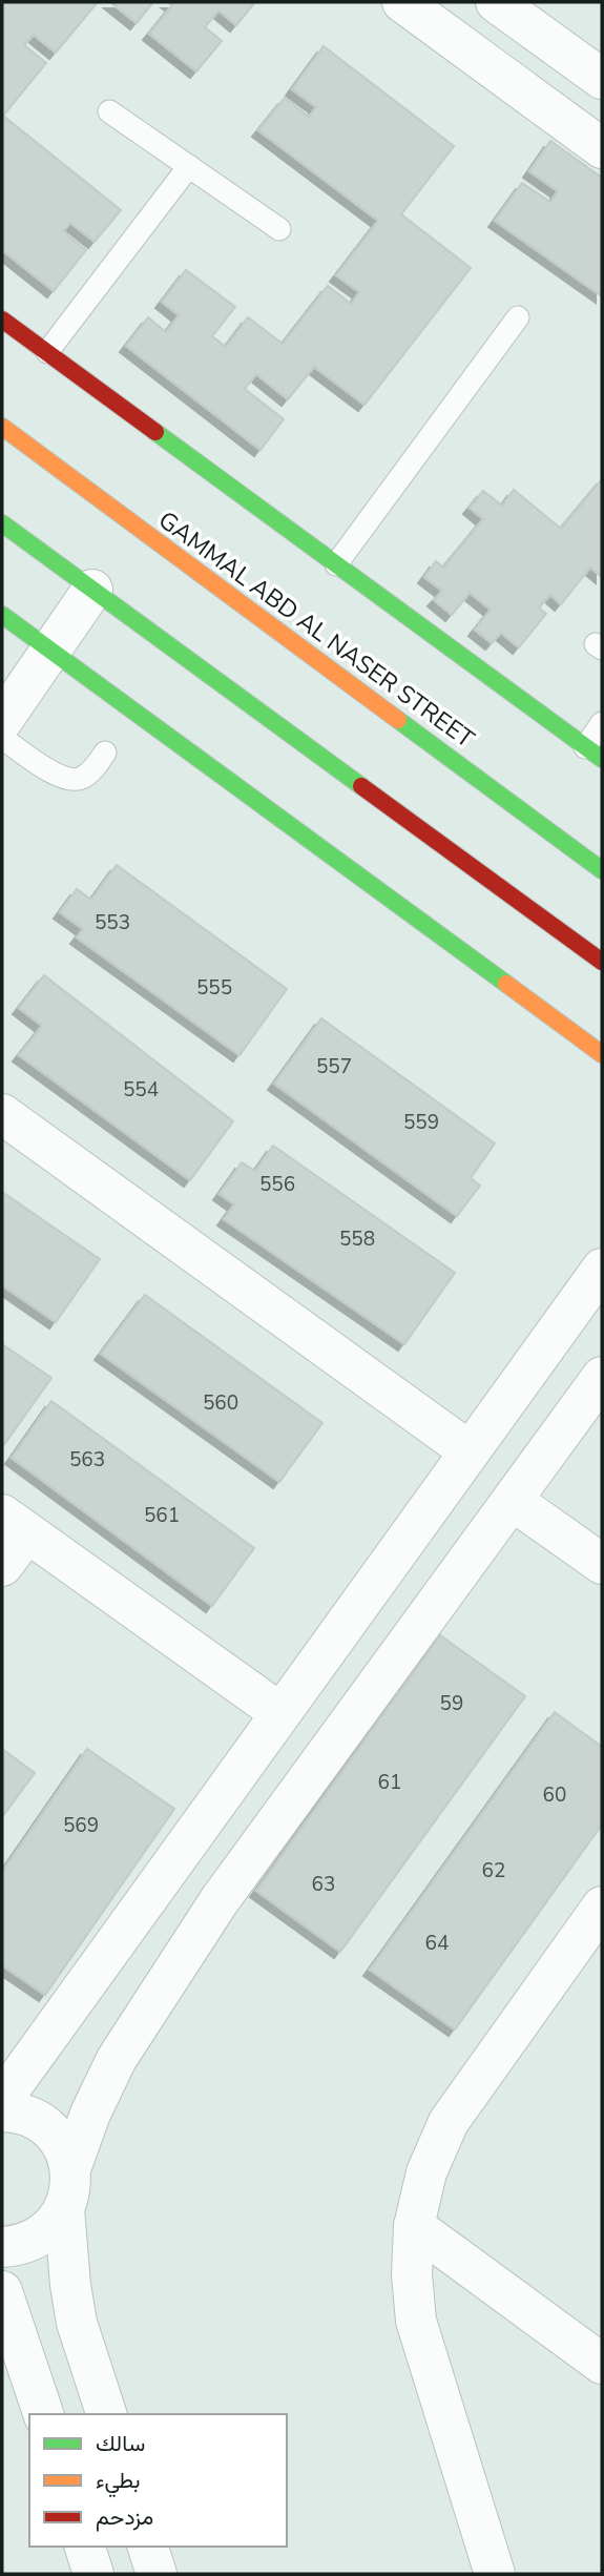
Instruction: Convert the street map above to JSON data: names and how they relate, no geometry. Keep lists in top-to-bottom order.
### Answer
{
  "streets": {
    "main road": ["GAMMAL ABD AL NASER STREET"]
  },
  "house_numbers": [
    "553",
    "555",
    "557",
    "554",
    "559",
    "556",
    "558",
    "560",
    "563",
    "561",
    "59",
    "61",
    "60",
    "569",
    "62",
    "63",
    "64"
  ],
  "legend": ["سالك", "بطيء", "مزدحم"]
}
